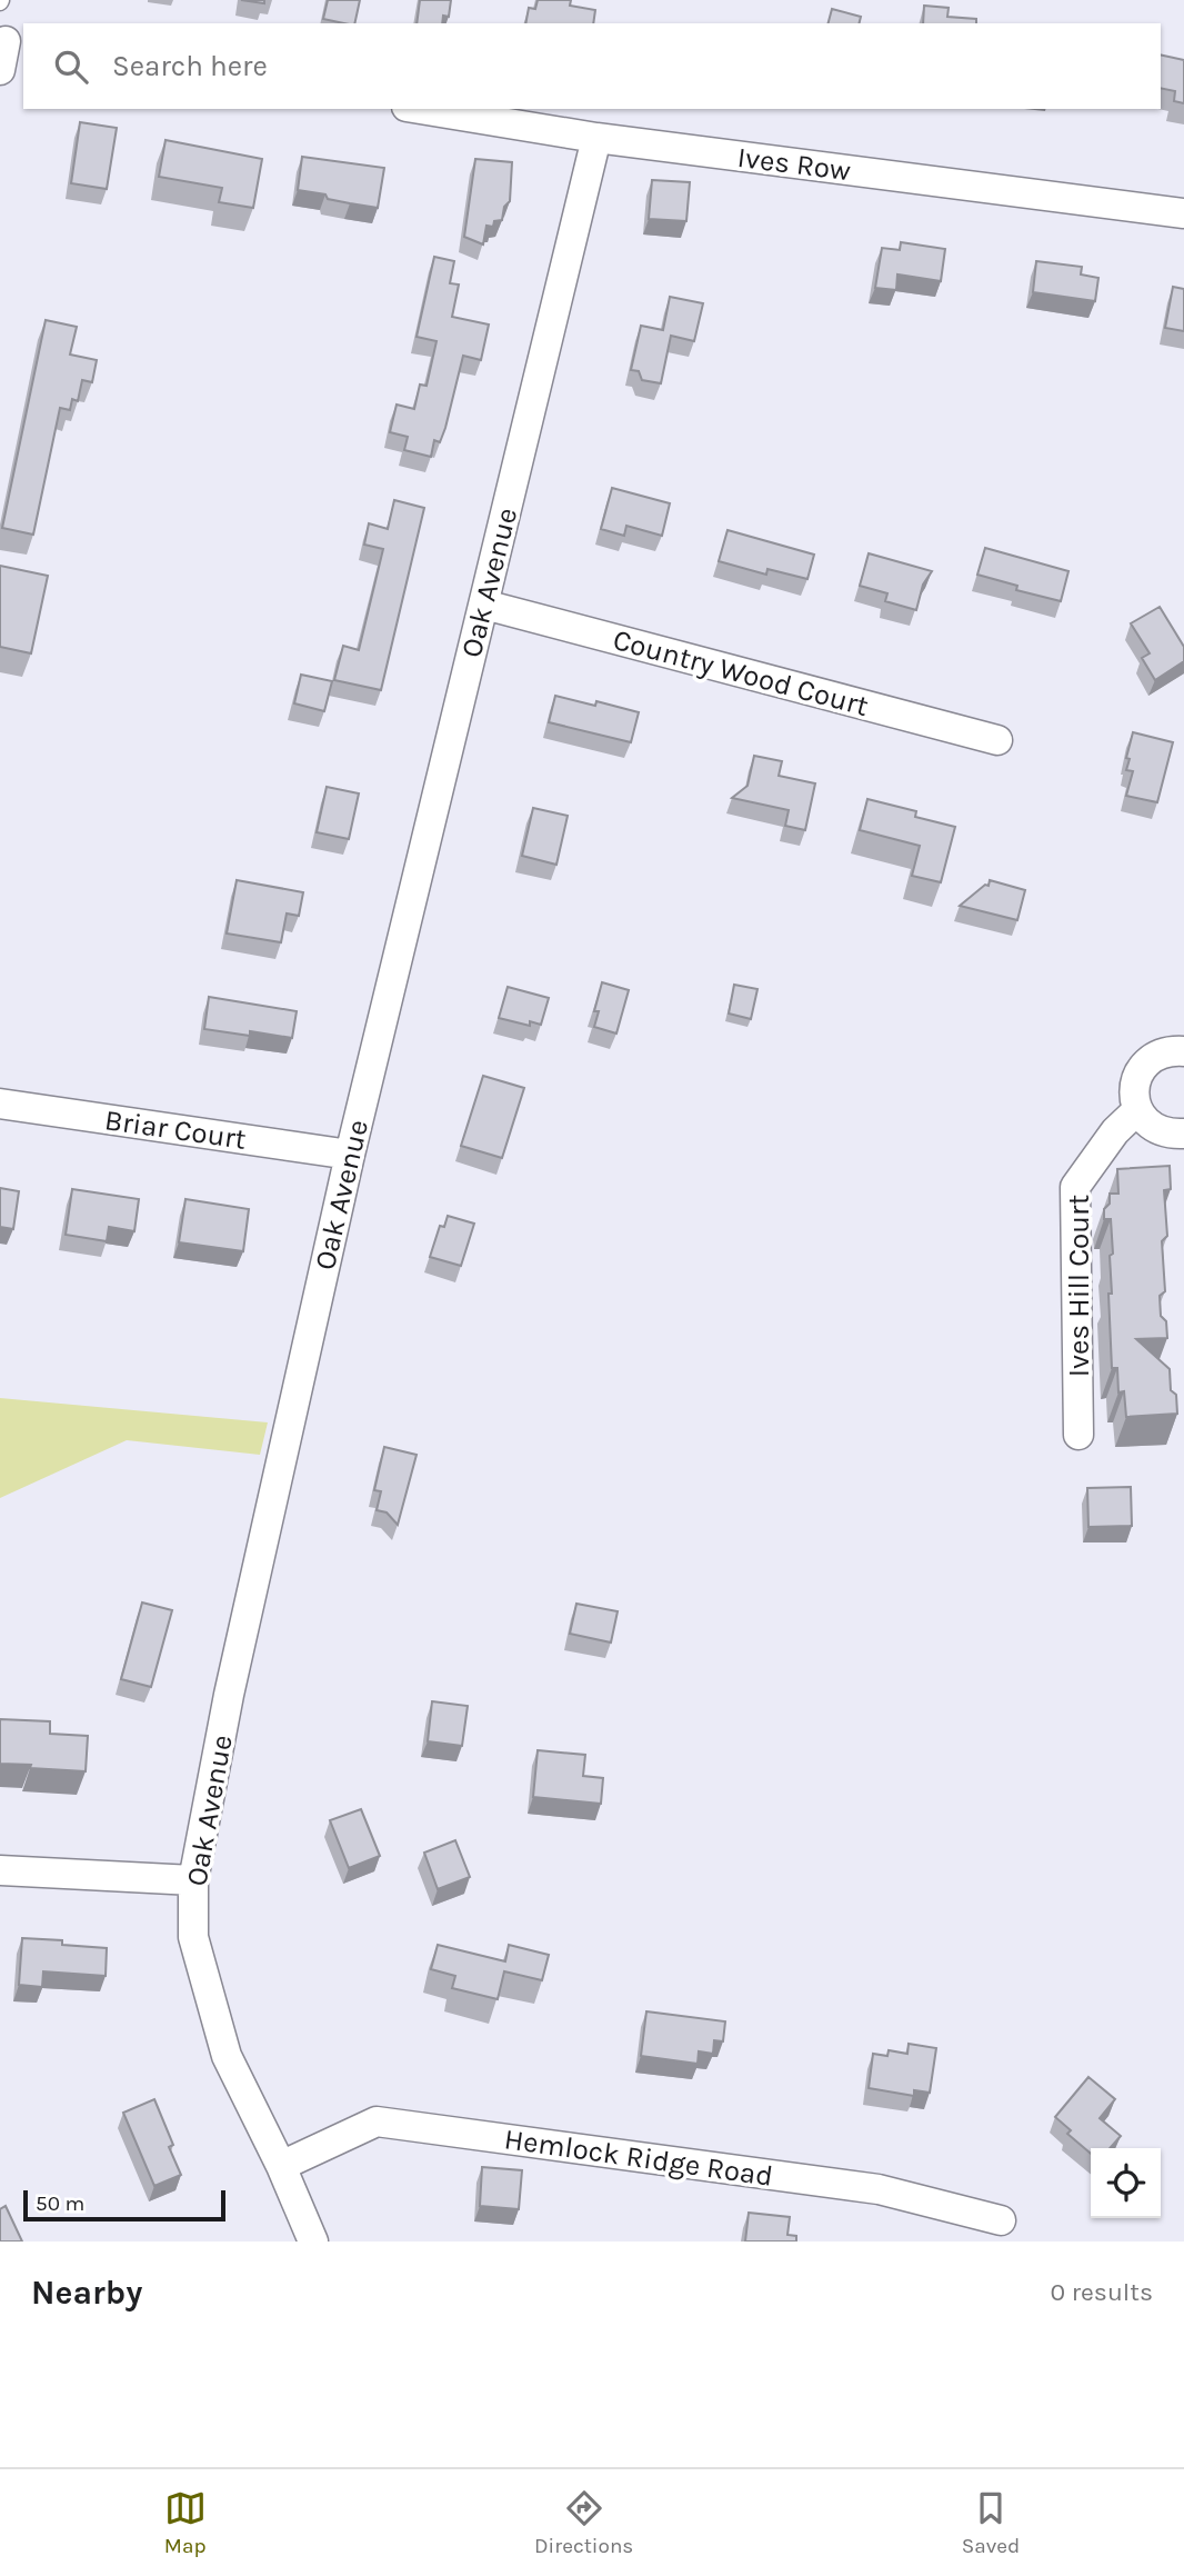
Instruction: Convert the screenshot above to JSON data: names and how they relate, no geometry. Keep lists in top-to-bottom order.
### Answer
{
  "streets": {
    "street": [
      "Ives Row",
      "Oak Avenue",
      "Country Wood Court",
      "Briar Court",
      "Ives Hill Court",
      "Hemlock Ridge Road"
    ]
  },
  "crossings": [
    ["Ives Row", "Oak Avenue"],
    ["Oak Avenue", "Country Wood Court"],
    ["Oak Avenue", "Briar Court"],
    ["Oak Avenue", "Hemlock Ridge Road"]
  ],
  "scale_bar": "50 m",
  "page": {
    "search": "Search here",
    "scale": "50 m",
    "heading": ["Nearby", "0 results"],
    "nav": ["Map", "Directions", "Saved"]
  }
}
